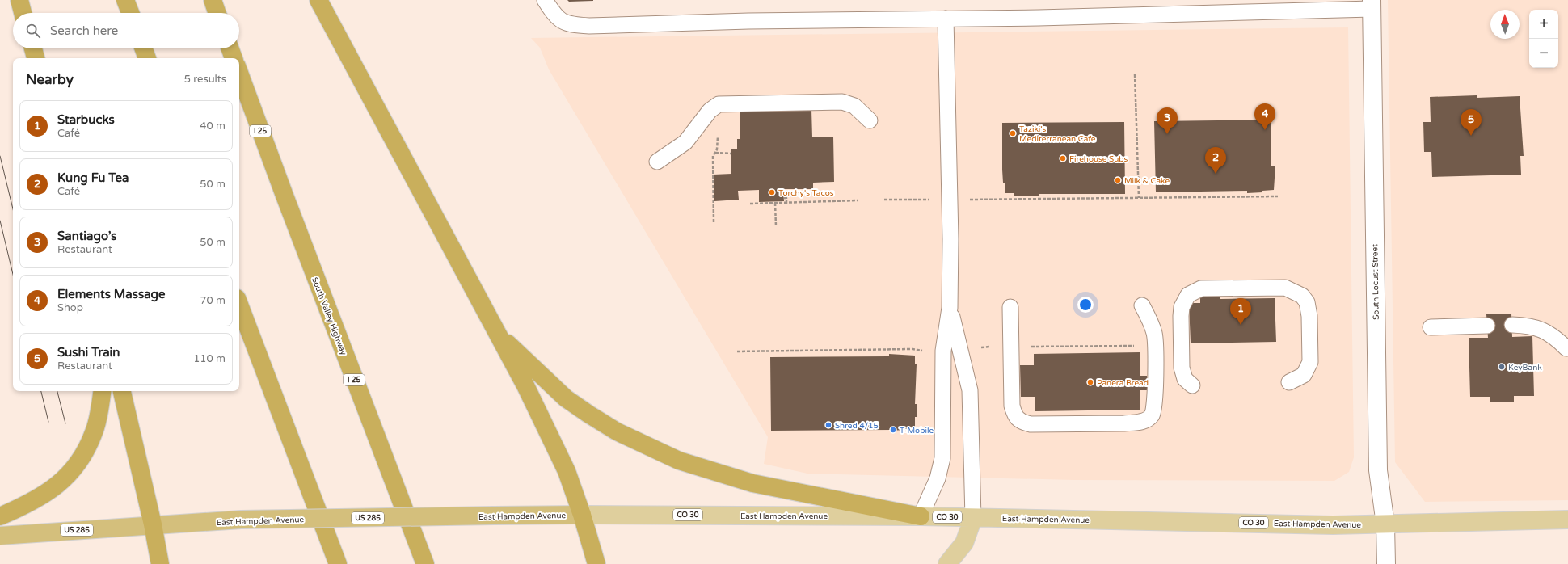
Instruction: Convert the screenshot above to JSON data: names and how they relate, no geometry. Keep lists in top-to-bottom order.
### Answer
{
  "streets": {
    "highway": [
      "I 25",
      "South Valley Highway",
      "East Hampden Avenue",
      "US 285"
    ],
    "main road": ["CO 30"],
    "street": ["South Locust Street"]
  },
  "crossings": [
    ["South Locust Street", "East Hampden Avenue"]
  ],
  "places": [
    "Taziki's Mediterranean Cafe",
    "Firehouse Subs",
    "Milk & Cake",
    "Torchy's Tacos",
    "KeyBank",
    "Panera Bread",
    "Shred 4/15",
    "T-Mobile"
  ],
  "north": "top",
  "page": {
    "map_buttons": ["+", "−"],
    "search": "Search here",
    "heading": ["Nearby", "5 results"],
    "list": [
      {
        "mark": "1",
        "name": "Starbucks",
        "note": "Café",
        "value": "40 m"
      },
      {
        "mark": "2",
        "name": "Kung Fu Tea",
        "note": "Café",
        "value": "50 m"
      },
      {
        "mark": "3",
        "name": "Santiago’s",
        "note": "Restaurant",
        "value": "50 m"
      },
      {
        "mark": "4",
        "name": "Elements Massage",
        "note": "Shop",
        "value": "70 m"
      },
      {
        "mark": "5",
        "name": "Sushi Train",
        "note": "Restaurant",
        "value": "110 m"
      }
    ],
    "pins": [
      "4",
      "3",
      "5",
      "2",
      "1"
    ]
  }
}
